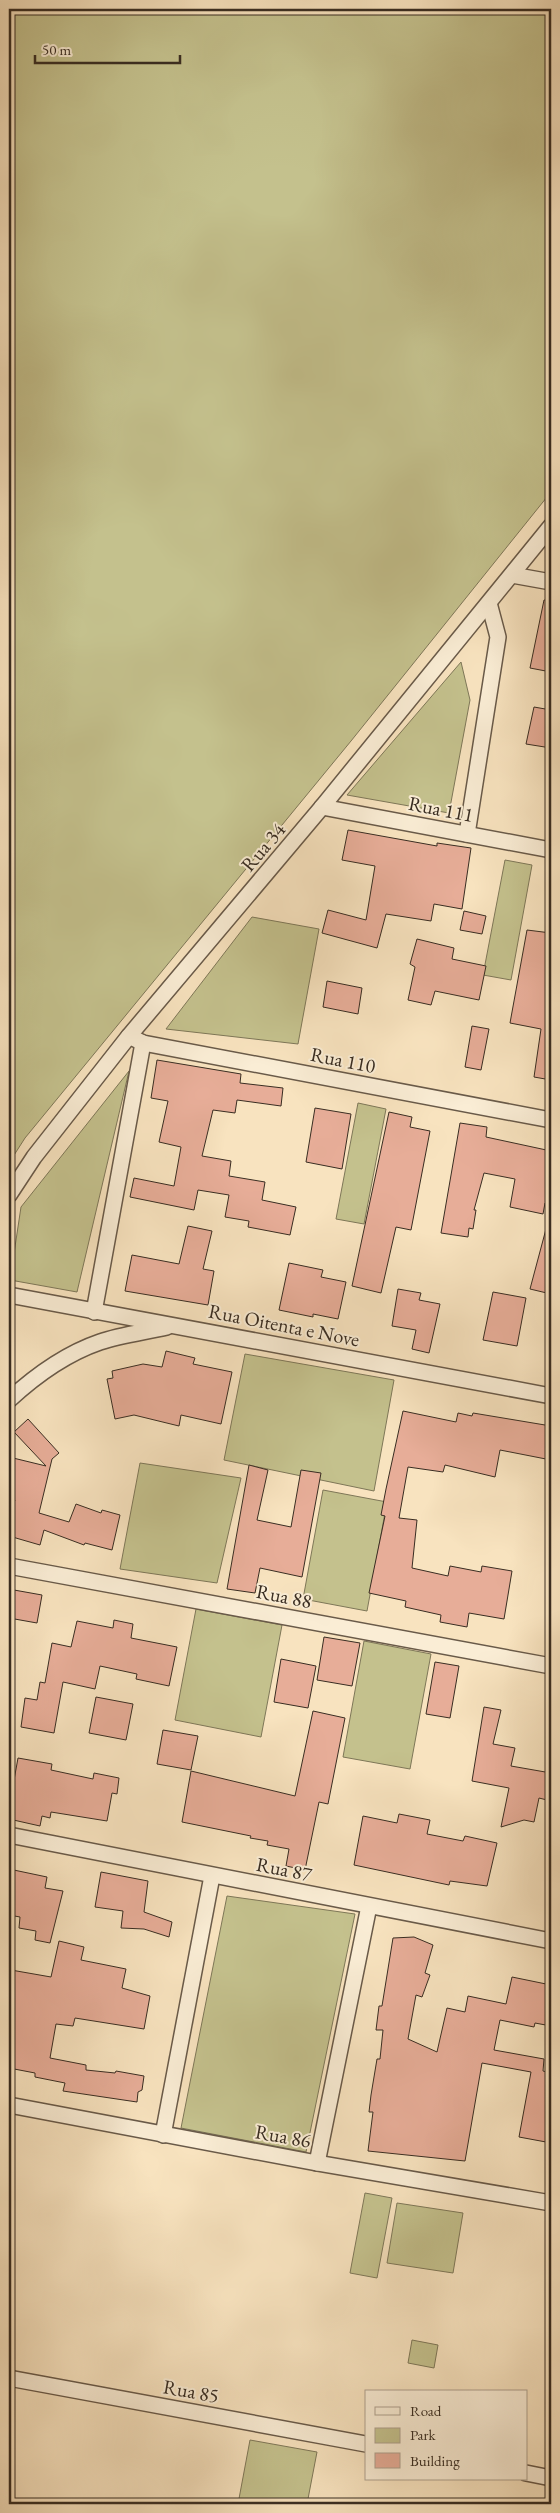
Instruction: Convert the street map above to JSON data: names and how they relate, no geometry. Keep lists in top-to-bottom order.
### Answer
{
  "streets": {
    "street": [
      "Rua 111",
      "Rua 34",
      "Rua 110",
      "Rua Oitenta e Nove",
      "Rua 88",
      "Rua 87",
      "Rua 86",
      "Rua 85"
    ]
  },
  "crossings": [
    ["Rua 111", "Rua 34"],
    ["Rua 34", "Rua 110"]
  ],
  "legend": ["Road", "Park", "Building"],
  "scale_bar": "50 m"
}
